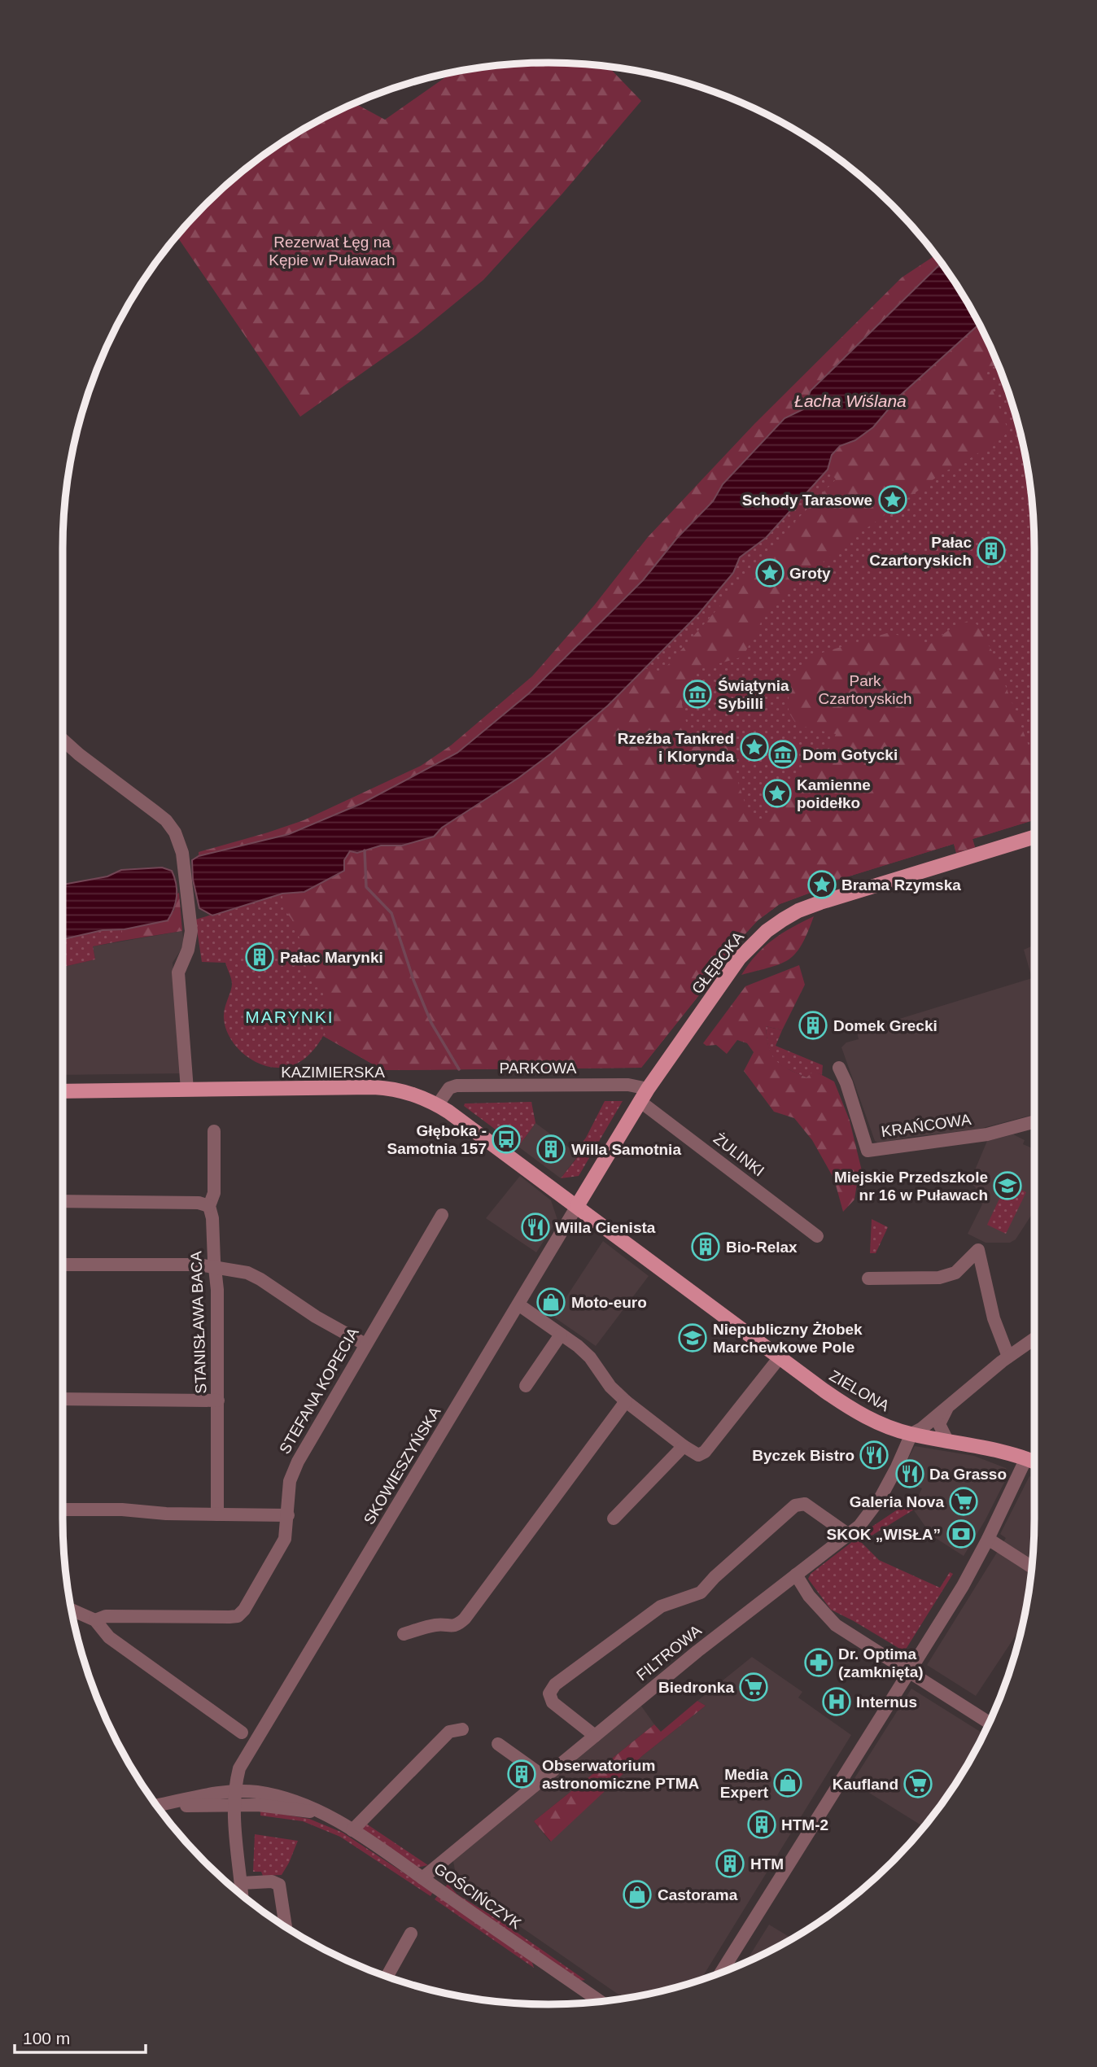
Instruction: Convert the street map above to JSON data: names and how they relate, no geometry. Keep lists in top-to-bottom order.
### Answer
{
  "streets": {
    "main road": ["GŁĘBOKA", "KAZIMIERSKA", "ZIELONA"],
    "street": [
      "PARKOWA",
      "KRAŃCOWA",
      "ŻULINKI",
      "STANISŁAWA BACA",
      "STEFANA KOPECIA",
      "SKOWIESZYŃSKA",
      "FILTROWA",
      "GOŚCIŃCZYK"
    ]
  },
  "crossings": [
    ["GŁĘBOKA", "PARKOWA"],
    ["GŁĘBOKA", "KAZIMIERSKA"],
    ["GŁĘBOKA", "ŻULINKI"],
    ["GŁĘBOKA", "ZIELONA"],
    ["GŁĘBOKA", "SKOWIESZYŃSKA"],
    ["PARKOWA", "KAZIMIERSKA"],
    ["PARKOWA", "ŻULINKI"],
    ["KAZIMIERSKA", "ZIELONA"],
    ["KAZIMIERSKA", "SKOWIESZYŃSKA"],
    ["ZIELONA", "SKOWIESZYŃSKA"],
    ["ZIELONA", "FILTROWA"],
    ["SKOWIESZYŃSKA", "GOŚCIŃCZYK"],
    ["FILTROWA", "GOŚCIŃCZYK"]
  ],
  "districts": ["MARYNKI"],
  "water": ["Łacha Wiślana"],
  "parks": ["Rezerwat Łęg na Kępie w Puławach", "Park Czartoryskich"],
  "places": {
    "place": [
      "Schody Tarasowe",
      "Groty",
      "Rzeźba Tankred i Klorynda",
      "Kamienne poidełko",
      "Brama Rzymska"
    ],
    "building": [
      "Pałac Czartoryskich",
      "Pałac Marynki",
      "Domek Grecki",
      "Willa Samotnia",
      "Bio-Relax",
      "Obserwatorium astronomiczne PTMA",
      "HTM-2",
      "HTM"
    ],
    "museum": ["Świątynia Sybilli", "Dom Gotycki"],
    "bus stop": ["Głęboka - Samotnia 157"],
    "school or university": ["Miejskie Przedszkole nr 16 w Puławach", "Niepubliczny Żłobek Marchewkowe Pole"],
    "restaurant": ["Willa Cienista", "Byczek Bistro", "Da Grasso"],
    "shop": ["Moto-euro", "Media Expert", "Castorama"],
    "supermarket": ["Galeria Nova", "Biedronka", "Kaufland"],
    "bank": ["SKOK „WISŁA”"],
    "pharmacy": ["Dr. Optima (zamknięta)"],
    "hospital": ["Internus"]
  },
  "scale_bar": "100 m"
}
